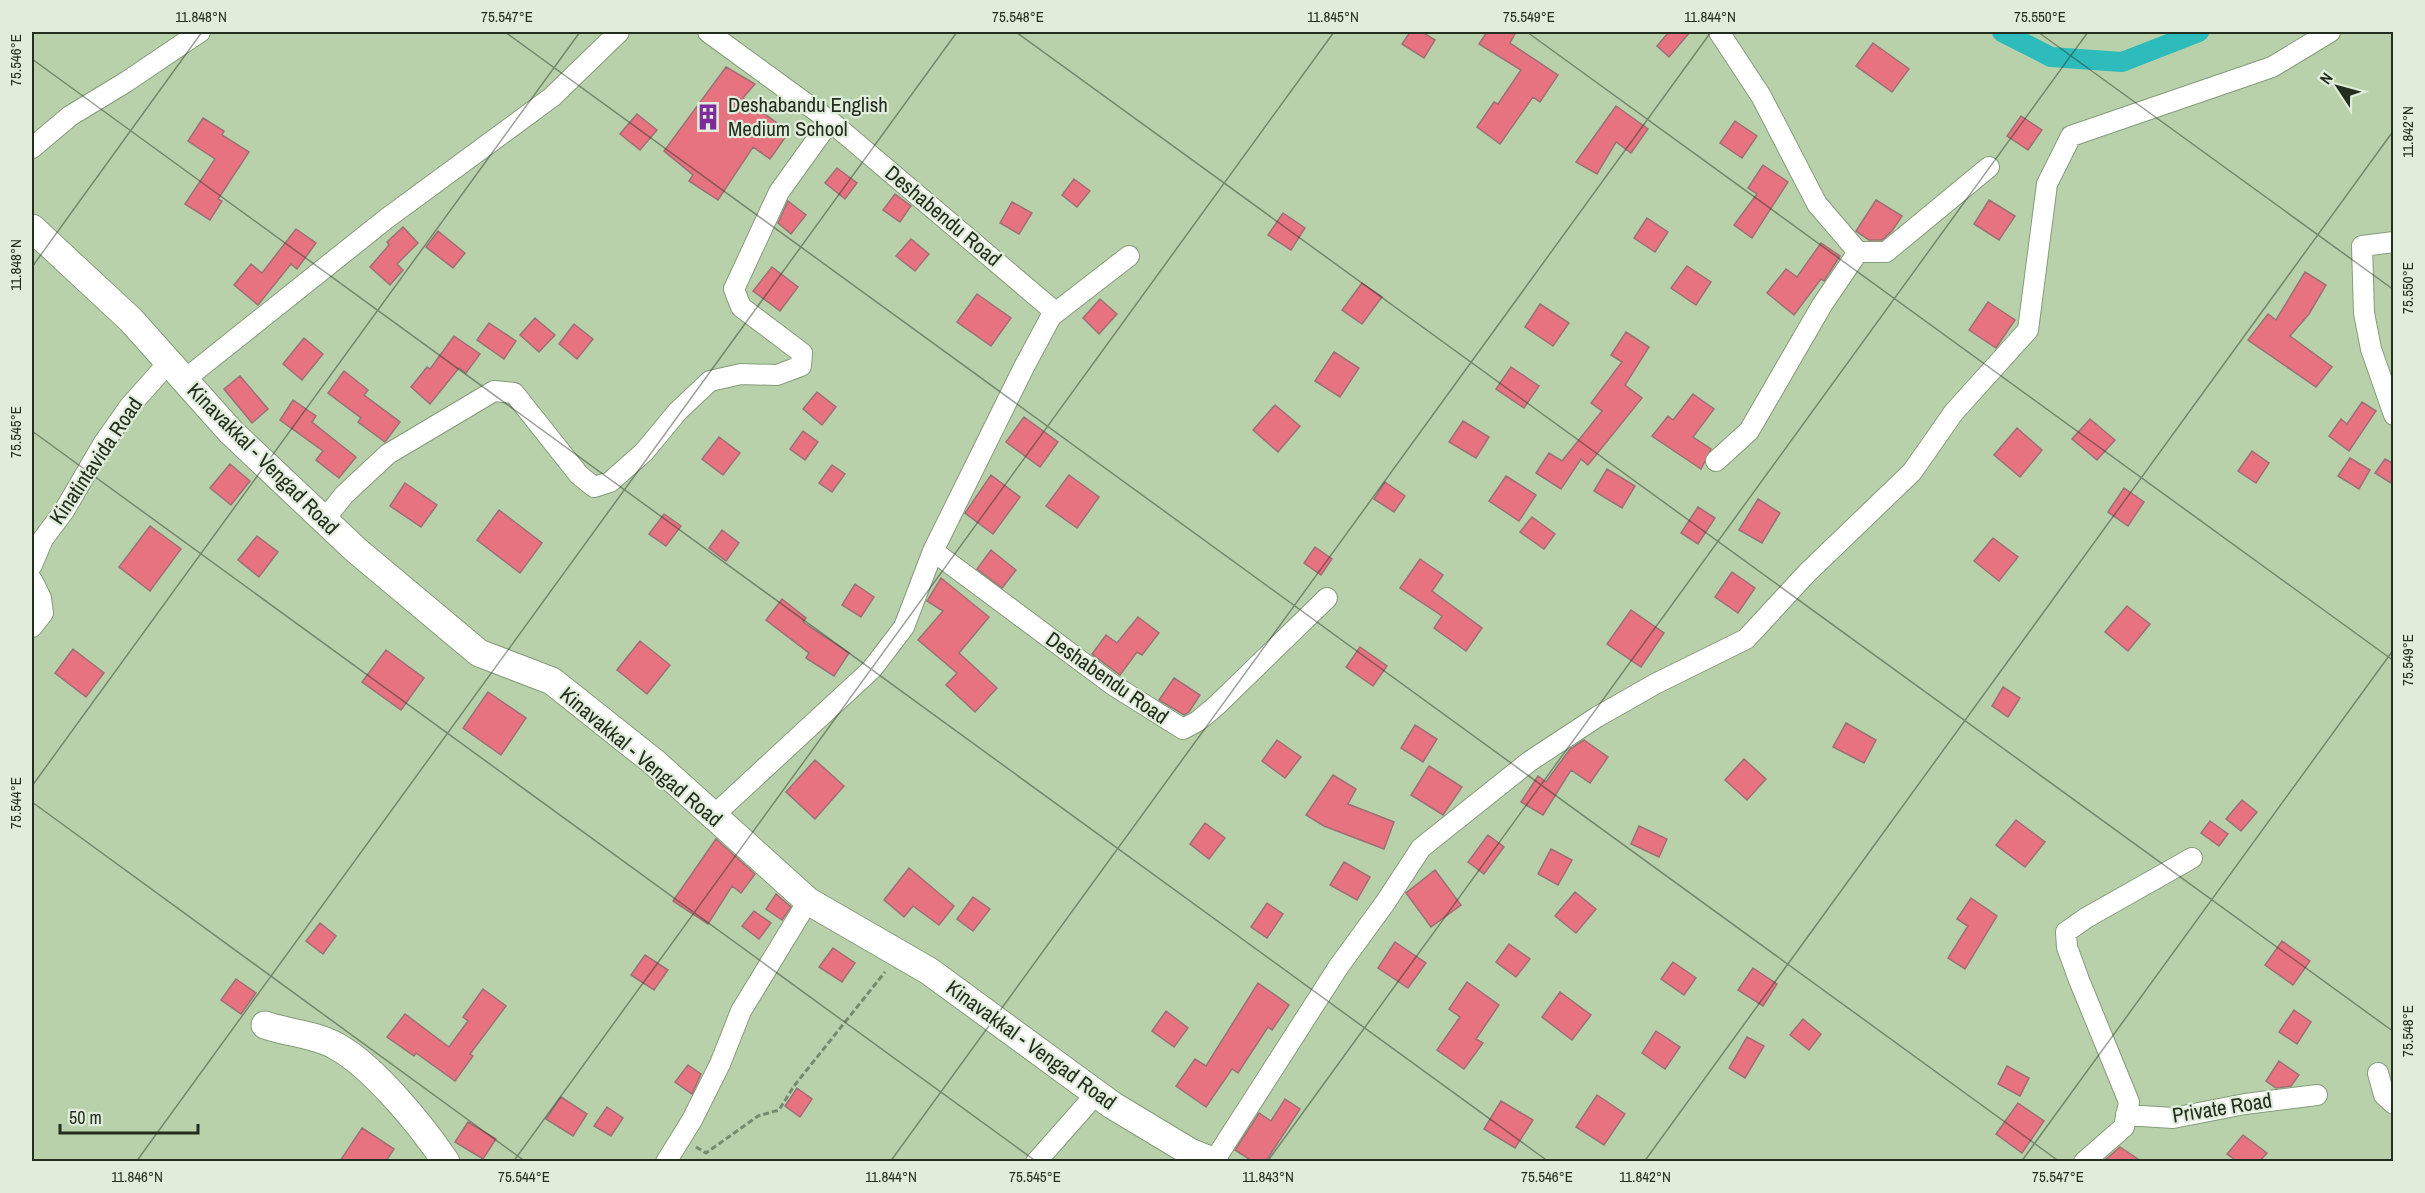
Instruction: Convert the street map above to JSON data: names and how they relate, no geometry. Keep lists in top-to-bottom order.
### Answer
{
  "streets": {
    "main road": ["Kinavakkal - Vengad Road"],
    "street": ["Deshabendu Road", "Kinatintavida Road", "Private Road"]
  },
  "crossings": [
    ["Kinavakkal - Vengad Road", "Kinatintavida Road"]
  ],
  "places": {
    "building": ["Deshabandu English Medium School"]
  },
  "scale_bar": "50 m",
  "north": "top left",
  "coordinates": [
    "11.848°N",
    "75.547°E",
    "75.548°E",
    "11.845°N",
    "75.549°E",
    "11.844°N",
    "75.550°E",
    "75.546°E",
    "11.842°N",
    "75.545°E",
    "75.544°E",
    "11.846°N",
    "11.843°N"
  ]
}
